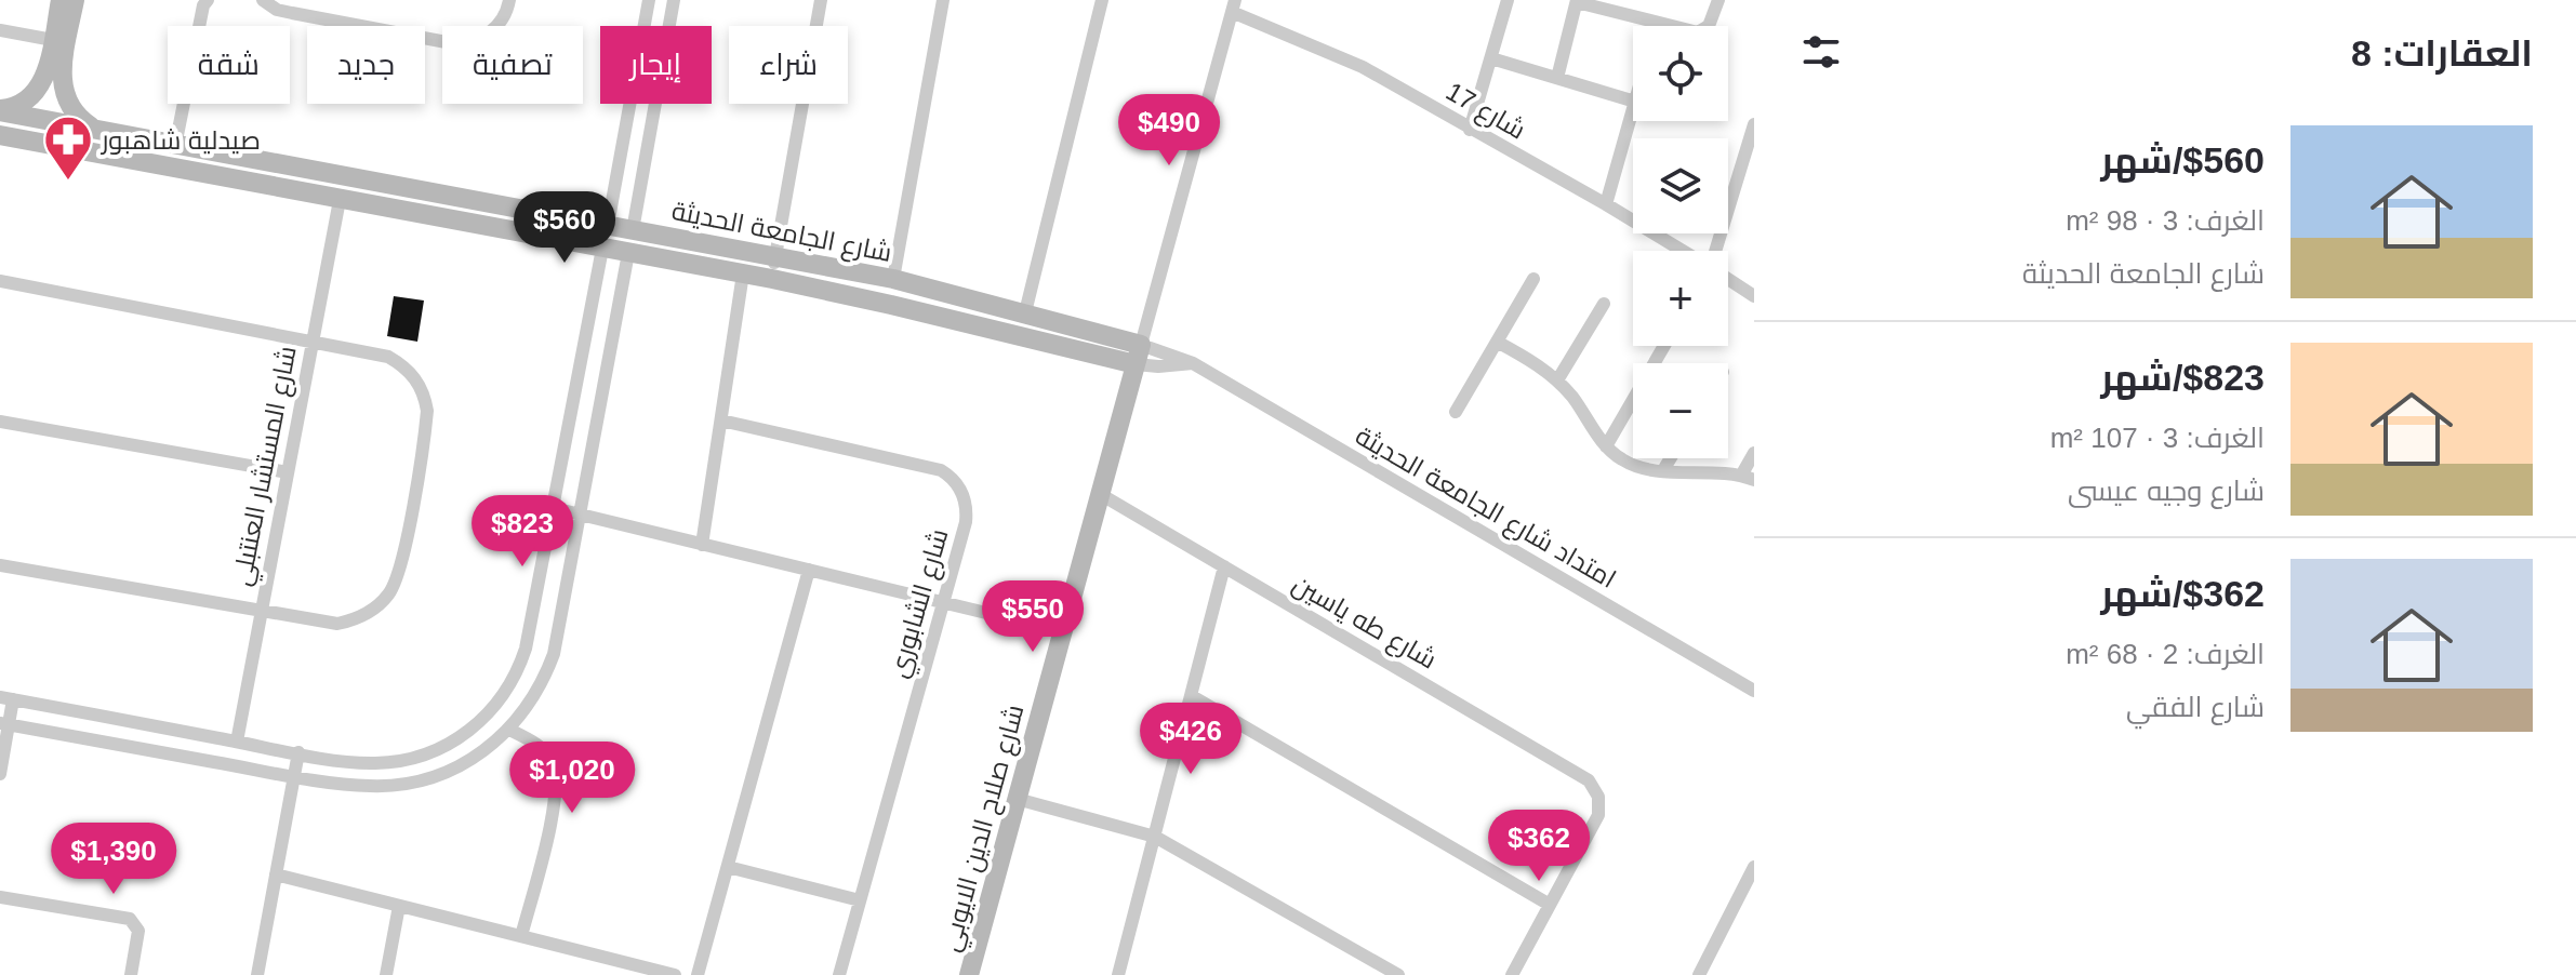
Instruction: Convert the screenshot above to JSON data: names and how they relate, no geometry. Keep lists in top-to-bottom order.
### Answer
{
  "streets": {
    "street": [
      "شارع 17",
      "شارع الجامعة الحديثة",
      "شارع المستشار العنتبلي",
      "امتداد شارع الجامعة الحديثة",
      "شارع الشابوري",
      "شارع طه ياسين",
      "شارع صلاح الدين الايوبي"
    ]
  },
  "crossings": [
    ["شارع الجامعة الحديثة", "شارع المستشار العنتبلي"],
    ["شارع الجامعة الحديثة", "امتداد شارع الجامعة الحديثة"],
    ["شارع الجامعة الحديثة", "شارع صلاح الدين الايوبي"],
    ["امتداد شارع الجامعة الحديثة", "شارع صلاح الدين الايوبي"],
    ["شارع طه ياسين", "شارع صلاح الدين الايوبي"]
  ],
  "places": {
    "pharmacy": ["صيدلية شاهبور"]
  },
  "page": {
    "heading": "العقارات: 8",
    "map_buttons": ["+", "−"],
    "chip": [
      "شراء",
      "إيجار",
      "تصفية",
      "جديد",
      "شقة"
    ],
    "price": [
      "$490",
      "$560",
      "$823",
      "$550",
      "$426",
      "$1,020",
      "$362",
      "$1,390"
    ],
    "list": [
      {
        "name": "$560/شهر",
        "note": "الغرف: 3 · 98 m² · شارع الجامعة الحديثة"
      },
      {
        "name": "$823/شهر",
        "note": "الغرف: 3 · 107 m² · شارع وجيه عيسى"
      },
      {
        "name": "$362/شهر",
        "note": "الغرف: 2 · 68 m² · شارع الفقي"
      }
    ]
  }
}
